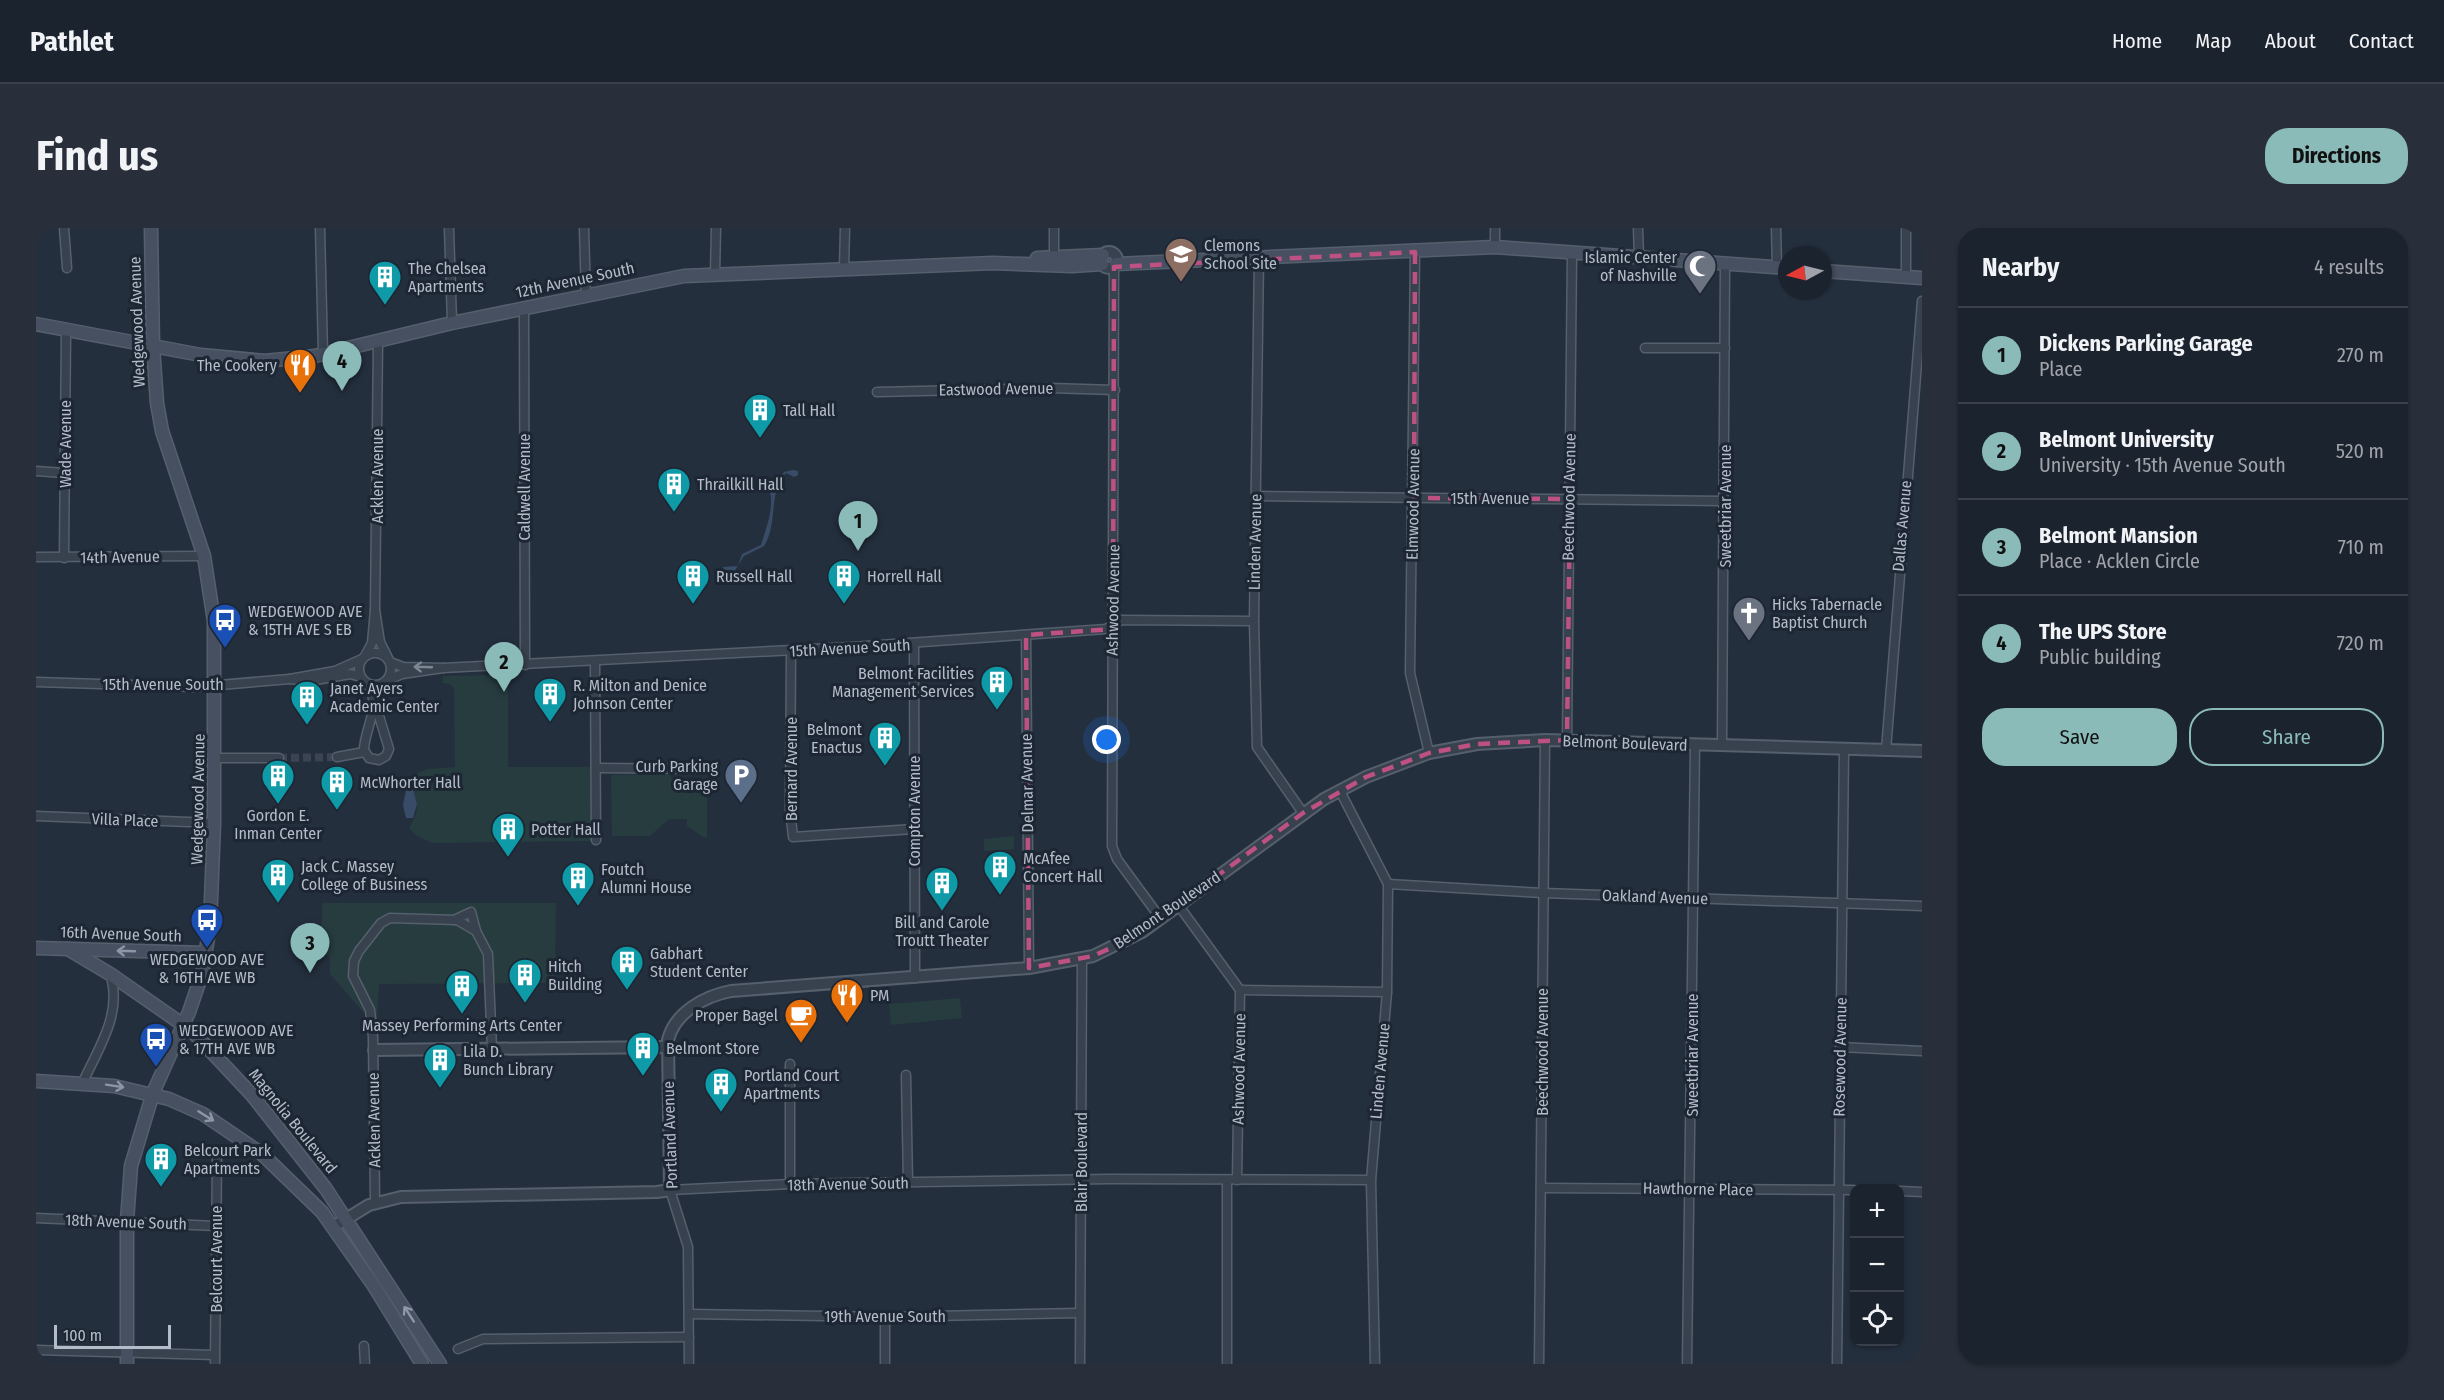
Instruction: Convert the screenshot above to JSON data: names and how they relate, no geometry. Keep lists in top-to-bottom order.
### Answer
{
  "streets": {
    "main road": [
      "12th Avenue South",
      "Wedgewood Avenue",
      "16th Avenue South",
      "Magnolia Boulevard"
    ],
    "street": [
      "Eastwood Avenue",
      "Wade Avenue",
      "Acklen Avenue",
      "Caldwell Avenue",
      "Beechwood Avenue",
      "15th Avenue",
      "Elmwood Avenue",
      "Sweetbriar Avenue",
      "Dallas Avenue",
      "Linden Avenue",
      "14th Avenue",
      "Ashwood Avenue",
      "15th Avenue South",
      "Belmont Boulevard",
      "Bernard Avenue",
      "Delmar Avenue",
      "Compton Avenue",
      "Villa Place",
      "Oakland Avenue",
      "Rosewood Avenue",
      "Portland Avenue",
      "Blair Boulevard",
      "18th Avenue South",
      "Hawthorne Place",
      "Belcourt Avenue",
      "19th Avenue South"
    ]
  },
  "crossings": [
    ["12th Avenue South", "Wedgewood Avenue"],
    ["12th Avenue South", "Wade Avenue"],
    ["12th Avenue South", "Acklen Avenue"],
    ["12th Avenue South", "Caldwell Avenue"],
    ["12th Avenue South", "Beechwood Avenue"],
    ["12th Avenue South", "Elmwood Avenue"],
    ["12th Avenue South", "Sweetbriar Avenue"],
    ["12th Avenue South", "Linden Avenue"],
    ["12th Avenue South", "Ashwood Avenue"],
    ["Wedgewood Avenue", "14th Avenue"],
    ["Wedgewood Avenue", "15th Avenue South"],
    ["Wedgewood Avenue", "Villa Place"],
    ["Wedgewood Avenue", "16th Avenue South"],
    ["Wedgewood Avenue", "Magnolia Boulevard"],
    ["Wedgewood Avenue", "18th Avenue South"],
    ["Eastwood Avenue", "Ashwood Avenue"],
    ["Wade Avenue", "14th Avenue"],
    ["Acklen Avenue", "15th Avenue South"],
    ["Acklen Avenue", "18th Avenue South"],
    ["Caldwell Avenue", "15th Avenue South"],
    ["Beechwood Avenue", "15th Avenue"],
    ["Beechwood Avenue", "Belmont Boulevard"],
    ["Beechwood Avenue", "Oakland Avenue"],
    ["Beechwood Avenue", "Hawthorne Place"],
    ["15th Avenue", "Elmwood Avenue"],
    ["15th Avenue", "Sweetbriar Avenue"],
    ["15th Avenue", "Linden Avenue"],
    ["Elmwood Avenue", "Belmont Boulevard"],
    ["Sweetbriar Avenue", "Belmont Boulevard"],
    ["Sweetbriar Avenue", "Oakland Avenue"],
    ["Sweetbriar Avenue", "Hawthorne Place"],
    ["Dallas Avenue", "Belmont Boulevard"],
    ["Linden Avenue", "15th Avenue South"],
    ["Linden Avenue", "Belmont Boulevard"],
    ["Linden Avenue", "Oakland Avenue"],
    ["Linden Avenue", "18th Avenue South"],
    ["Ashwood Avenue", "15th Avenue South"],
    ["Ashwood Avenue", "Belmont Boulevard"],
    ["Ashwood Avenue", "18th Avenue South"],
    ["15th Avenue South", "Bernard Avenue"],
    ["15th Avenue South", "Delmar Avenue"],
    ["15th Avenue South", "Compton Avenue"],
    ["Belmont Boulevard", "Delmar Avenue"],
    ["Belmont Boulevard", "Compton Avenue"],
    ["Belmont Boulevard", "Rosewood Avenue"],
    ["Belmont Boulevard", "Portland Avenue"],
    ["Belmont Boulevard", "Blair Boulevard"],
    ["Bernard Avenue", "Compton Avenue"],
    ["Oakland Avenue", "Rosewood Avenue"],
    ["16th Avenue South", "Magnolia Boulevard"],
    ["Rosewood Avenue", "Hawthorne Place"],
    ["Magnolia Boulevard", "18th Avenue South"],
    ["Portland Avenue", "18th Avenue South"],
    ["Portland Avenue", "19th Avenue South"],
    ["Blair Boulevard", "18th Avenue South"],
    ["Blair Boulevard", "19th Avenue South"],
    ["18th Avenue South", "Belcourt Avenue"]
  ],
  "one_way": ["16th Avenue South"],
  "places": {
    "school or university": ["Clemons School Site"],
    "mosque": ["Islamic Center of Nashville"],
    "building": [
      "The Chelsea Apartments",
      "Tall Hall",
      "Thrailkill Hall",
      "Russell Hall",
      "Horrell Hall",
      "Belmont Facilities Management Services",
      "R. Milton and Denice Johnson Center",
      "Janet Ayers Academic Center",
      "Belmont Enactus",
      "Gordon E. Inman Center",
      "McWhorter Hall",
      "Potter Hall",
      "McAfee Concert Hall",
      "Jack C. Massey College of Business",
      "Foutch Alumni House",
      "Bill and Carole Troutt Theater",
      "Gabhart Student Center",
      "Hitch Building",
      "Massey Performing Arts Center",
      "Belmont Store",
      "Lila D. Bunch Library",
      "Portland Court Apartments",
      "Belcourt Park Apartments"
    ],
    "restaurant": ["The Cookery", "PM"],
    "church": ["Hicks Tabernacle Baptist Church"],
    "bus stop": ["WEDGEWOOD AVE & 15TH AVE S EB", "WEDGEWOOD AVE & 16TH AVE WB", "WEDGEWOOD AVE & 17TH AVE WB"],
    "parking": ["Curb Parking Garage"],
    "cafe": ["Proper Bagel"]
  },
  "scale_bar": "100 m",
  "north": "left",
  "page": {
    "header": "Pathlet",
    "nav": [
      "Home",
      "Map",
      "About",
      "Contact"
    ],
    "buttons": [
      "Directions",
      ["Save", "Share"]
    ],
    "title": "Find us",
    "heading": ["Nearby", "4 results"],
    "list": [
      {
        "mark": "1",
        "name": "Dickens Parking Garage",
        "note": "Place",
        "value": "270 m"
      },
      {
        "mark": "2",
        "name": "Belmont University",
        "note": "University · 15th Avenue South",
        "value": "520 m"
      },
      {
        "mark": "3",
        "name": "Belmont Mansion",
        "note": "Place · Acklen Circle",
        "value": "710 m"
      },
      {
        "mark": "4",
        "name": "The UPS Store",
        "note": "Public building",
        "value": "720 m"
      }
    ],
    "pins": [
      "4",
      "1",
      "2",
      "3"
    ],
    "map_buttons": ["+", "−"],
    "scale": "100 m"
  }
}
